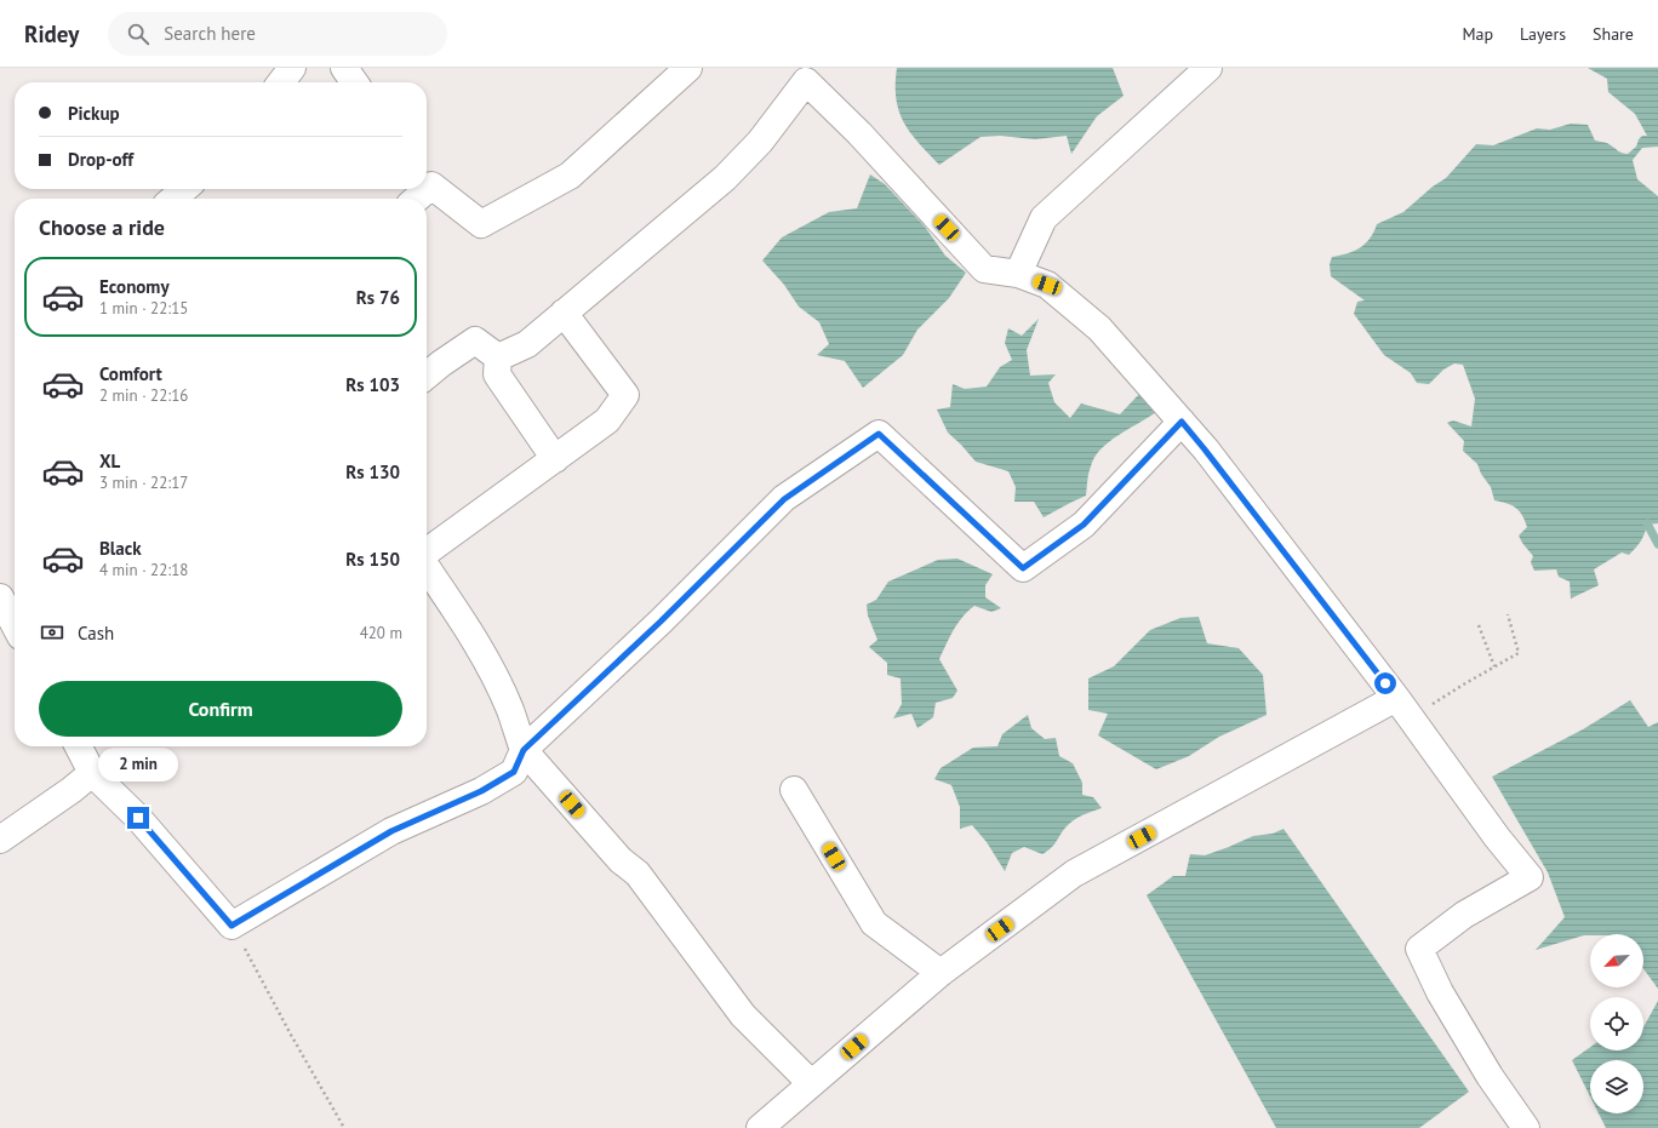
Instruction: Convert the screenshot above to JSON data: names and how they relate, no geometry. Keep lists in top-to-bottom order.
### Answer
{
  "north": "bottom left",
  "page": {
    "header": "Ridey",
    "search": "Search here",
    "nav": ["Map", "Layers", "Share"],
    "banner": ["Pickup", "Drop-off"],
    "heading": "Choose a ride",
    "list": [
      {
        "name": "Economy",
        "note": "1 min · 22:15",
        "value": "Rs 76"
      },
      {
        "name": "Comfort",
        "note": "2 min · 22:16",
        "value": "Rs 103"
      },
      {
        "name": "XL",
        "note": "3 min · 22:17",
        "value": "Rs 130"
      },
      {
        "name": "Black",
        "note": "4 min · 22:18",
        "value": "Rs 150"
      }
    ],
    "pay": ["Cash", "420 m"],
    "buttons": "Confirm",
    "bubble": "2 min"
  }
}
